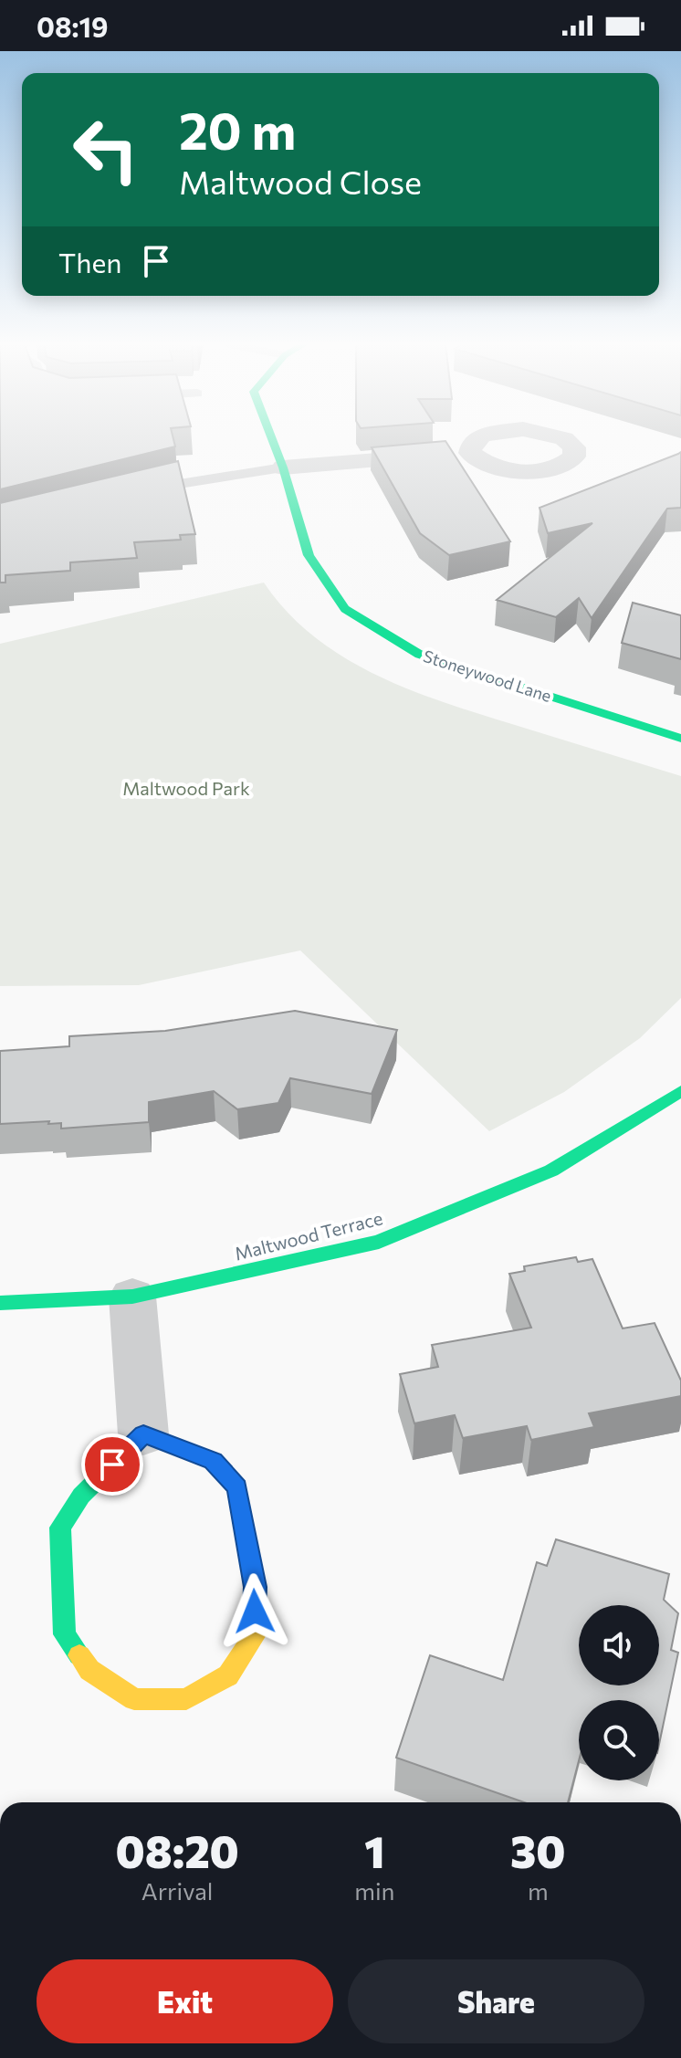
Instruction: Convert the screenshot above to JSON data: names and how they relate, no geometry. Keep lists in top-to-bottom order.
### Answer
{
  "streets": {
    "street": ["Stoneywood Lane", "Maltwood Terrace"]
  },
  "parks": ["Maltwood Park"],
  "page": {
    "status": "08:19",
    "turn": ["20 m", "Maltwood Close"],
    "then": "Then",
    "eta": [
      "08:20",
      "Arrival",
      "1",
      "min",
      "30",
      "m"
    ],
    "buttons": ["Exit", "Share"]
  }
}
